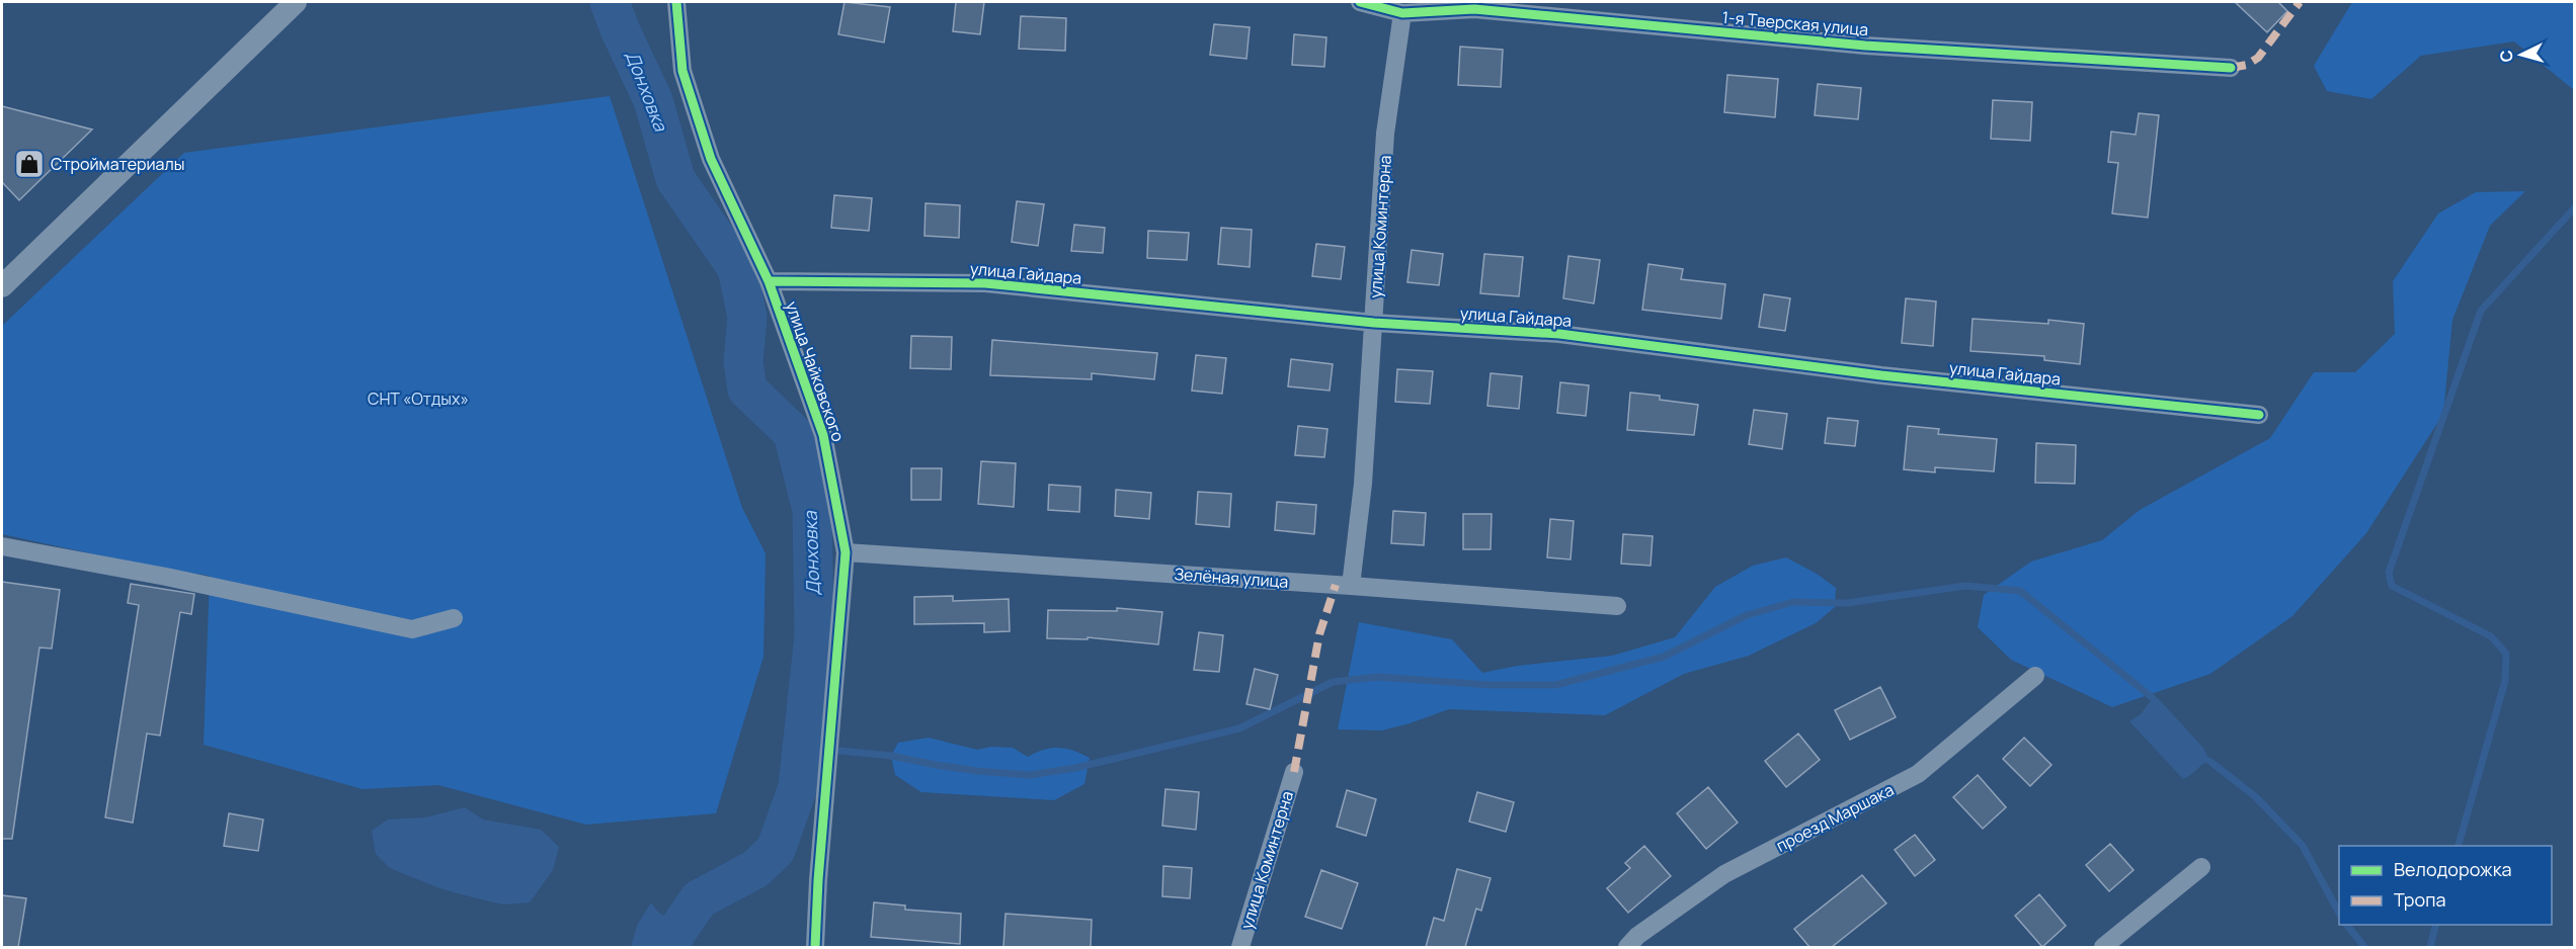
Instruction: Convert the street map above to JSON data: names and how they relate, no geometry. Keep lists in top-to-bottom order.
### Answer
{
  "streets": {
    "street": [
      "1-я Тверская улица",
      "улица Коминтерна",
      "улица Гайдара",
      "улица Чайковского",
      "Зелёная улица",
      "проезд Маршака"
    ]
  },
  "crossings": [
    ["1-я Тверская улица", "улица Коминтерна"],
    ["улица Коминтерна", "улица Гайдара"],
    ["улица Коминтерна", "Зелёная улица"],
    ["улица Гайдара", "улица Чайковского"],
    ["улица Чайковского", "Зелёная улица"]
  ],
  "water": ["Донховка"],
  "parks": ["СНТ «Отдых»"],
  "places": {
    "shop": ["Стройматериалы"]
  },
  "legend": ["Велодорожка", "Тропа"],
  "north": "left"
}
